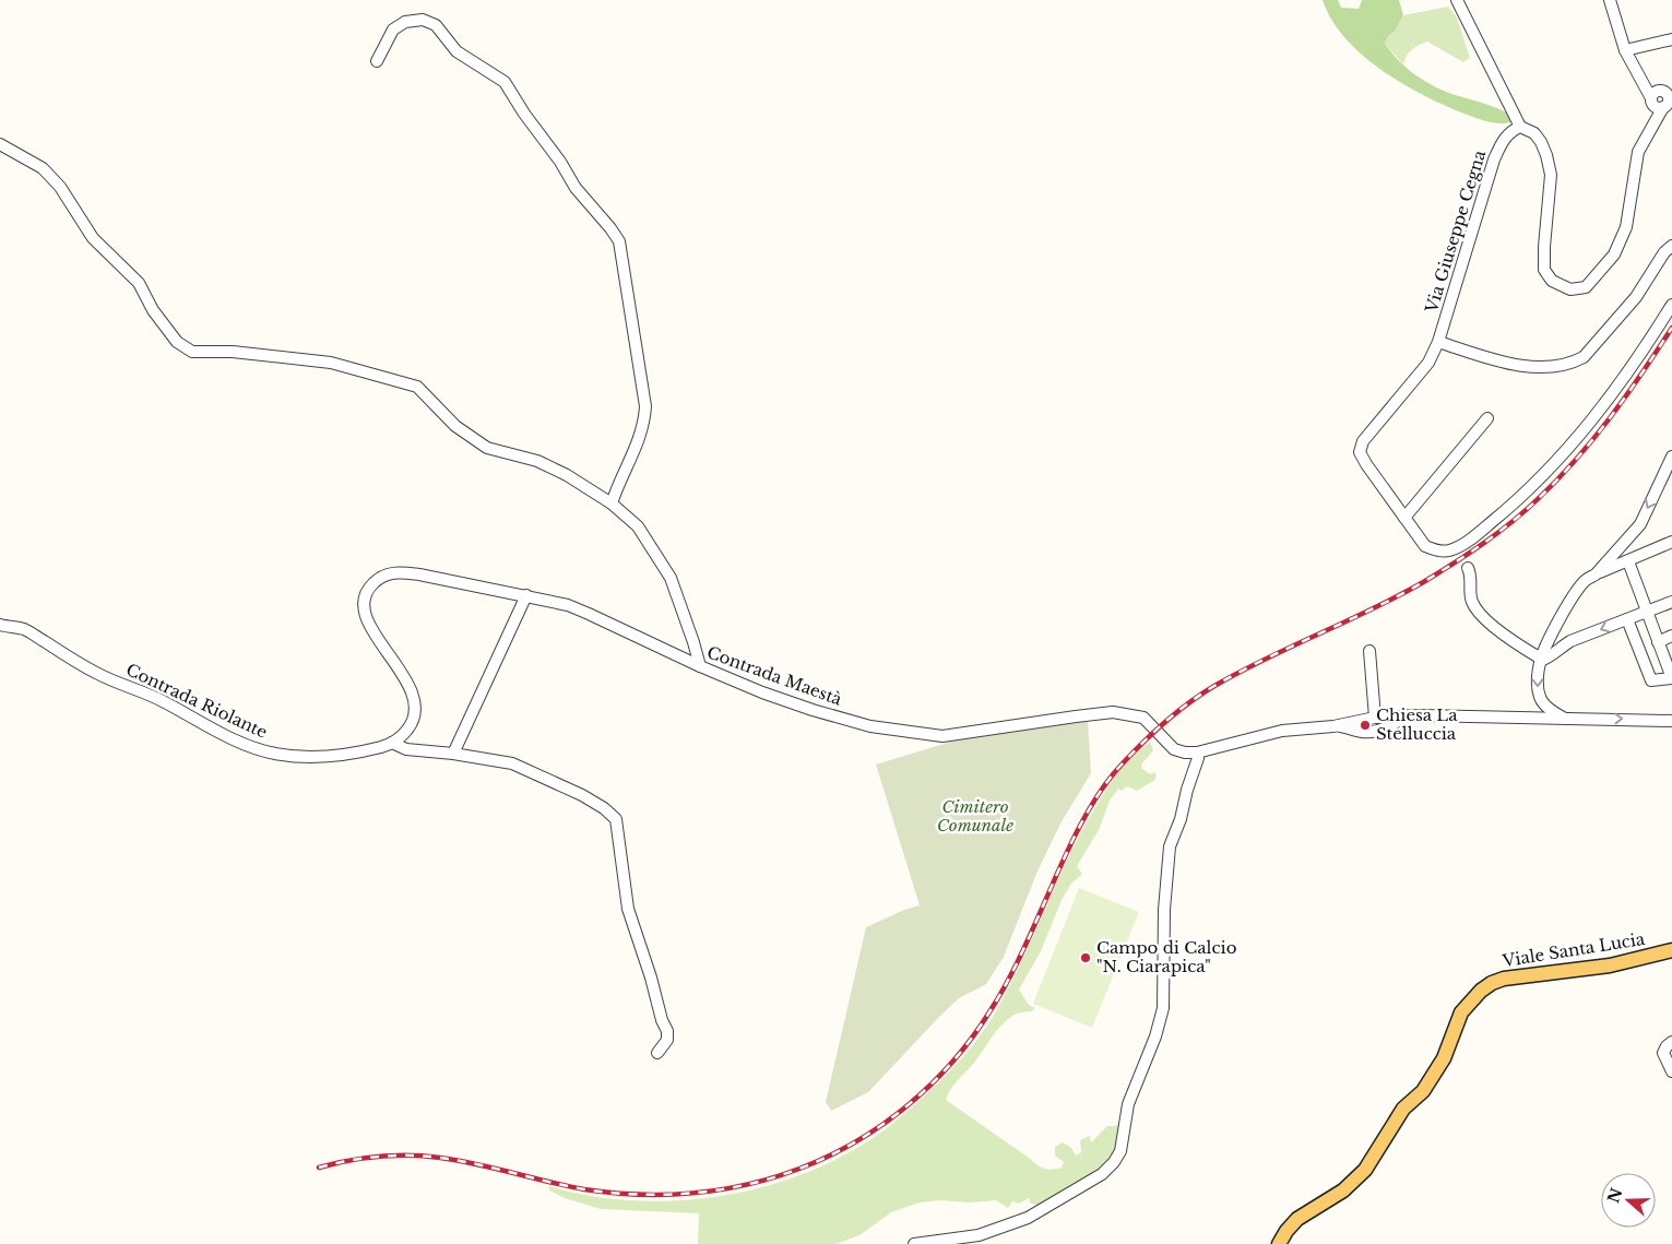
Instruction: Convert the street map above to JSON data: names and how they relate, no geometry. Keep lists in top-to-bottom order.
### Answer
{
  "streets": {
    "main road": ["Viale Santa Lucia"],
    "street": ["Via Giuseppe Cegna", "Contrada Maestà", "Contrada Riolante"]
  },
  "crossings": [
    ["Contrada Maestà", "Contrada Riolante"]
  ],
  "parks": ["Cimitero Comunale"],
  "places": ["Chiesa La Stelluccia", "Campo di Calcio \"N. Ciarapica\""],
  "north": "left"
}
